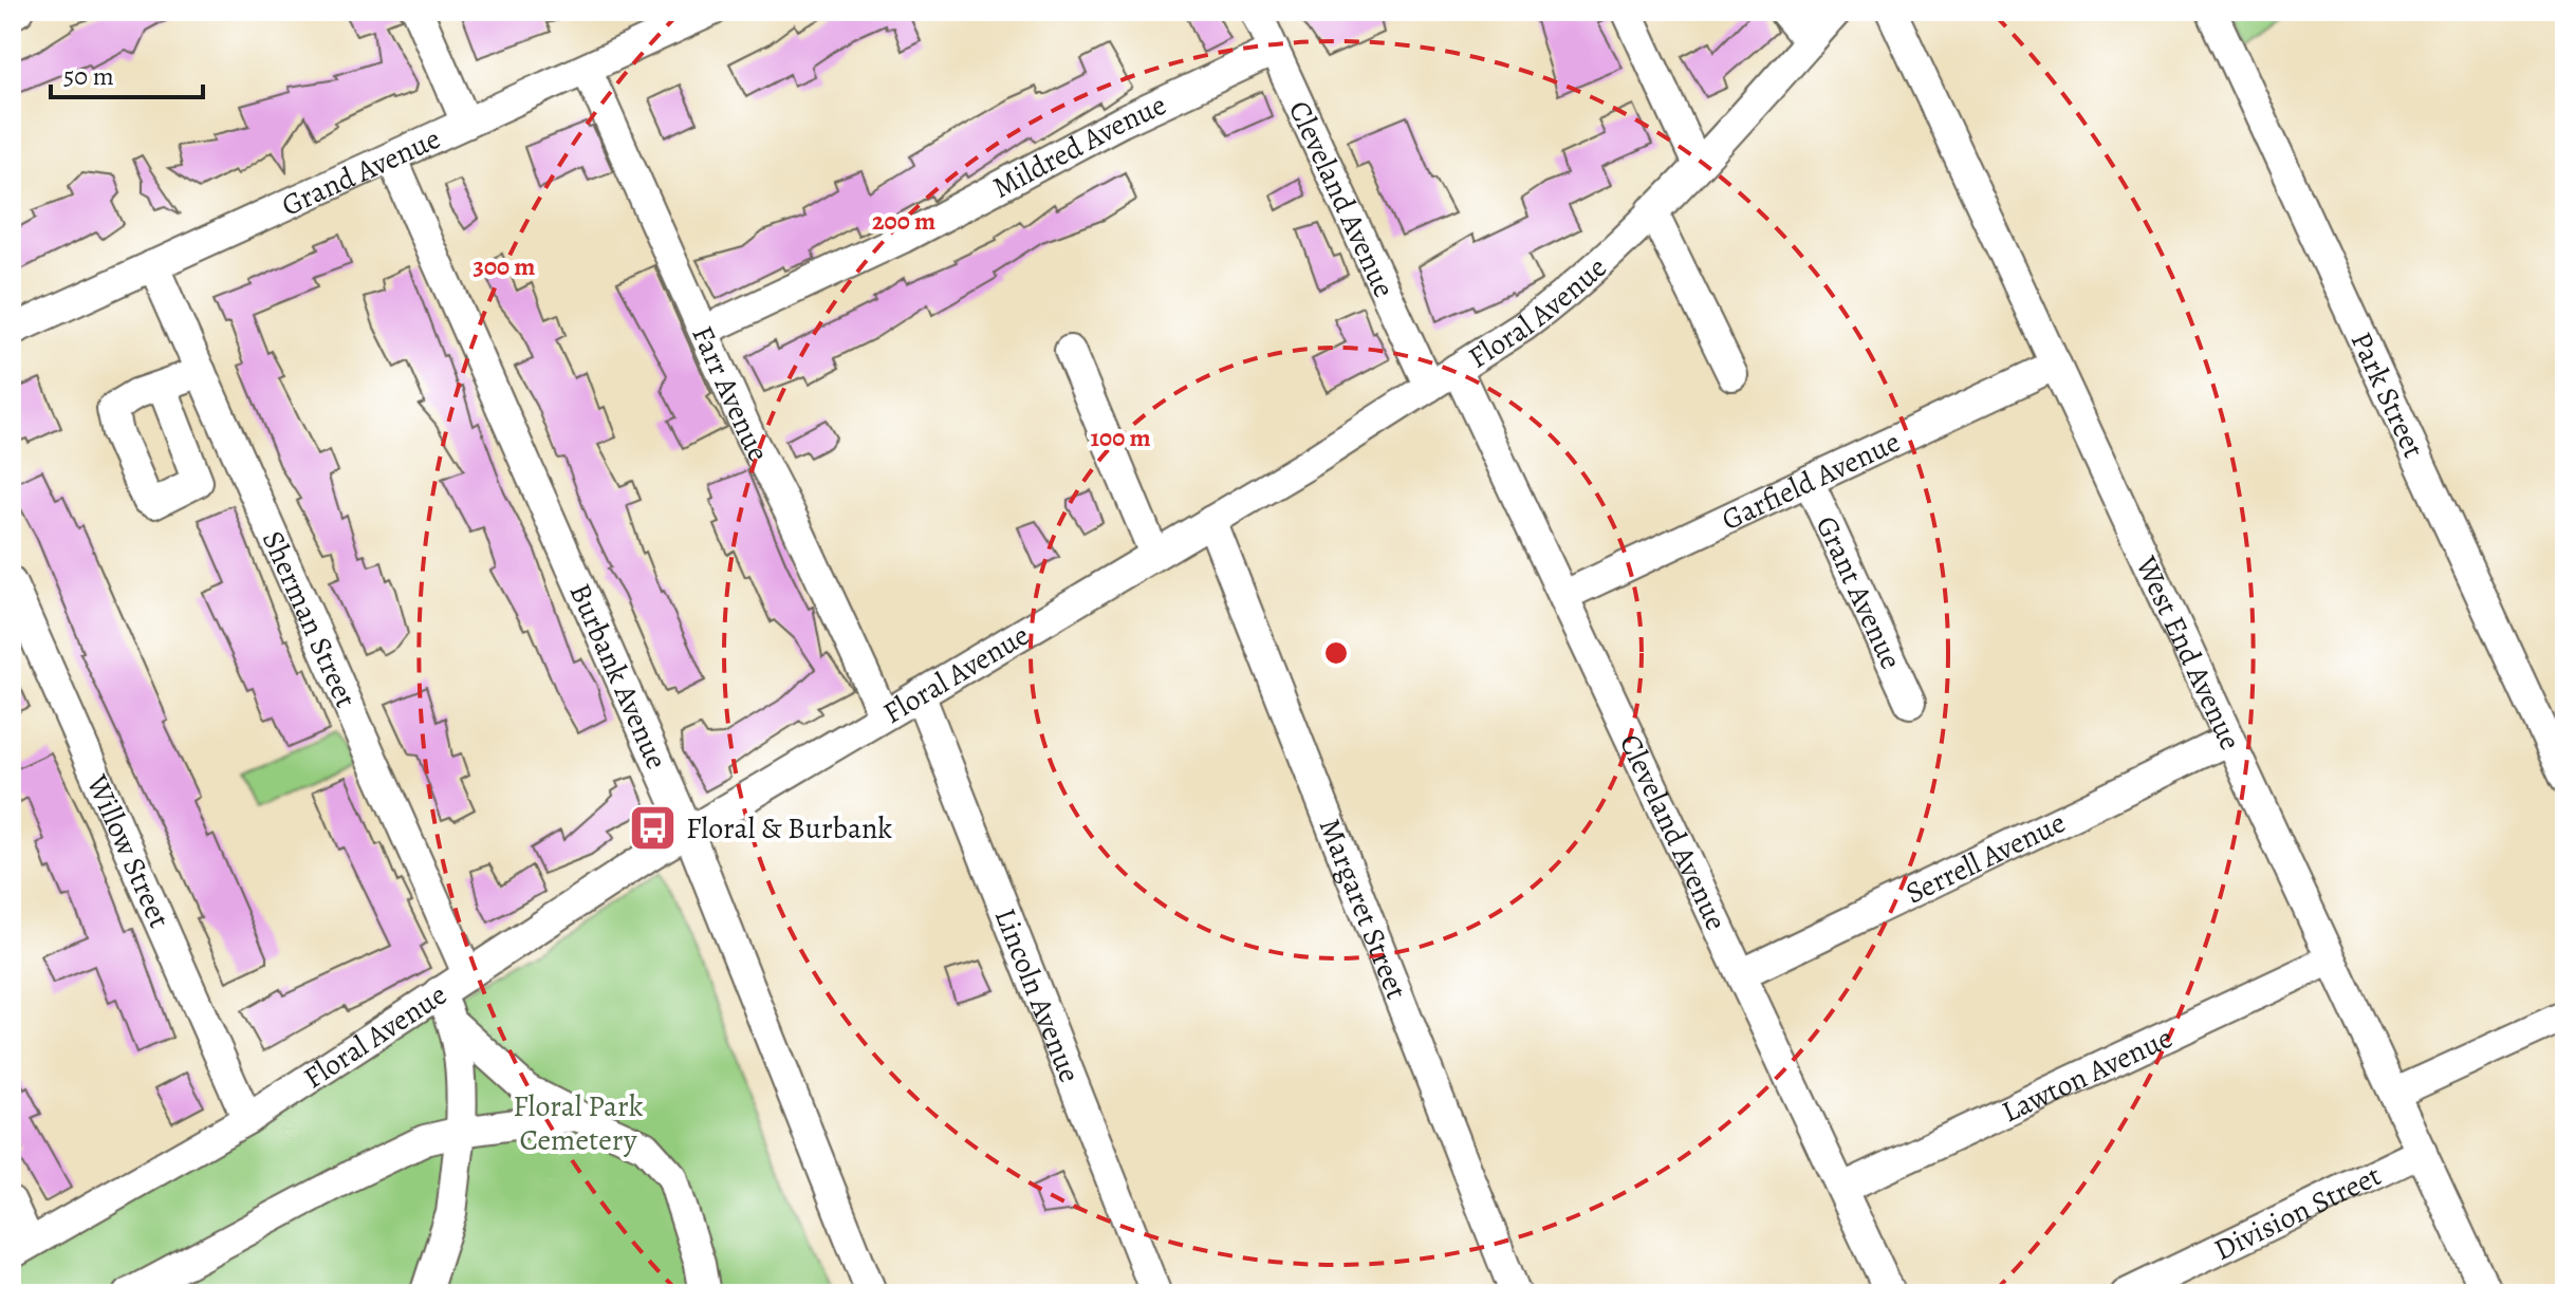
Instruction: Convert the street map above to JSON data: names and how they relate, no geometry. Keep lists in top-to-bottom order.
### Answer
{
  "streets": {
    "street": [
      "Mildred Avenue",
      "Grand Avenue",
      "Cleveland Avenue",
      "Floral Avenue",
      "Farr Avenue",
      "Park Street",
      "Garfield Avenue",
      "Grant Avenue",
      "Sherman Street",
      "West End Avenue",
      "Burbank Avenue",
      "Willow Street",
      "Serrell Avenue",
      "Margaret Street",
      "Lincoln Avenue",
      "Lawton Avenue",
      "Division Street"
    ]
  },
  "crossings": [
    ["Mildred Avenue", "Cleveland Avenue"],
    ["Mildred Avenue", "Farr Avenue"],
    ["Grand Avenue", "Farr Avenue"],
    ["Grand Avenue", "Sherman Street"],
    ["Grand Avenue", "Burbank Avenue"],
    ["Cleveland Avenue", "Floral Avenue"],
    ["Cleveland Avenue", "Garfield Avenue"],
    ["Cleveland Avenue", "Serrell Avenue"],
    ["Cleveland Avenue", "Lawton Avenue"],
    ["Floral Avenue", "Farr Avenue"],
    ["Floral Avenue", "Sherman Street"],
    ["Floral Avenue", "Burbank Avenue"],
    ["Floral Avenue", "Willow Street"],
    ["Floral Avenue", "Margaret Street"],
    ["Floral Avenue", "Lincoln Avenue"],
    ["Garfield Avenue", "Grant Avenue"],
    ["Garfield Avenue", "West End Avenue"],
    ["West End Avenue", "Serrell Avenue"],
    ["West End Avenue", "Lawton Avenue"],
    ["West End Avenue", "Division Street"]
  ],
  "parks": ["Floral Park Cemetery"],
  "places": {
    "bus stop": ["Floral & Burbank"]
  },
  "scale_bar": "50 m",
  "rings": ["200 m", "300 m", "100 m"]
}
